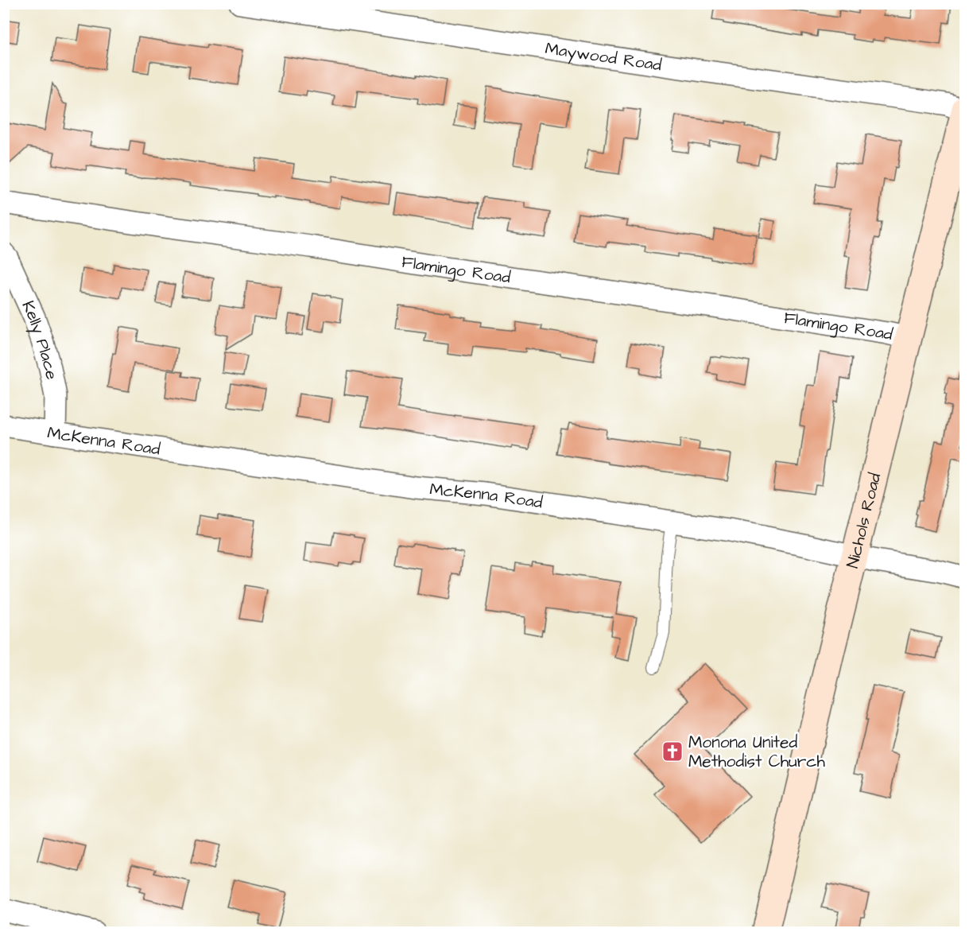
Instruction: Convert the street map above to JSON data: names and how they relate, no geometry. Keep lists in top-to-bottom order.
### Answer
{
  "streets": {
    "street": [
      "Maywood Road",
      "Flamingo Road",
      "Kelly Place",
      "McKenna Road",
      "Nichols Road"
    ]
  },
  "crossings": [
    ["Maywood Road", "Nichols Road"],
    ["Flamingo Road", "Nichols Road"],
    ["Kelly Place", "McKenna Road"],
    ["McKenna Road", "Nichols Road"]
  ],
  "places": {
    "church": ["Monona United Methodist Church"]
  }
}
